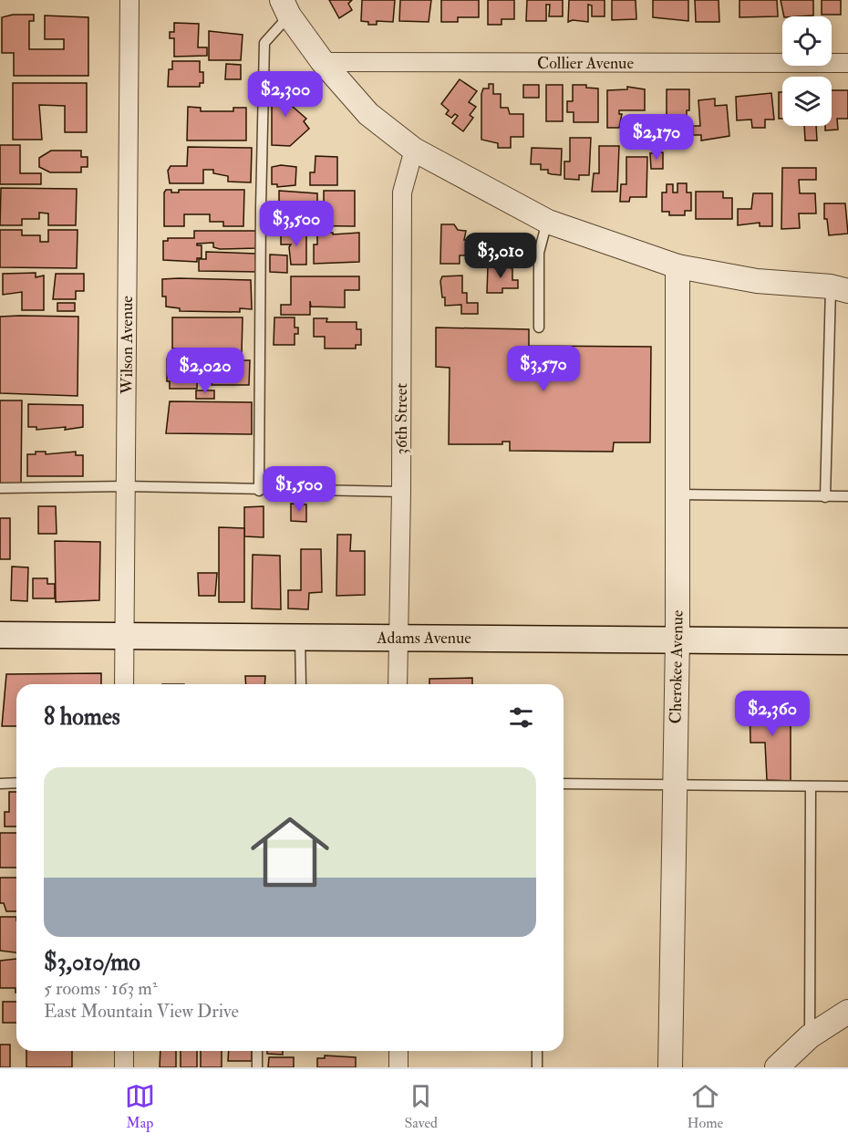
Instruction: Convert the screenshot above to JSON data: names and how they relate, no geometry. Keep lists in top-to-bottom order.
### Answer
{
  "streets": {
    "main road": ["Adams Avenue"],
    "street": [
      "Collier Avenue",
      "Wilson Avenue",
      "36th Street",
      "Cherokee Avenue"
    ]
  },
  "crossings": [
    ["Wilson Avenue", "Adams Avenue"],
    ["36th Street", "Adams Avenue"],
    ["Adams Avenue", "Cherokee Avenue"]
  ],
  "page": {
    "price": [
      "$2,300",
      "$2,170",
      "$3,500",
      "$3,010",
      "$3,570",
      "$2,020",
      "$1,500",
      "$2,360"
    ],
    "heading": "8 homes",
    "list": [
      {
        "name": "$3,010/mo",
        "note": "5 rooms · 163 m² · East Mountain View Drive"
      }
    ],
    "tabs": ["Map", "Saved", "Home"]
  }
}
